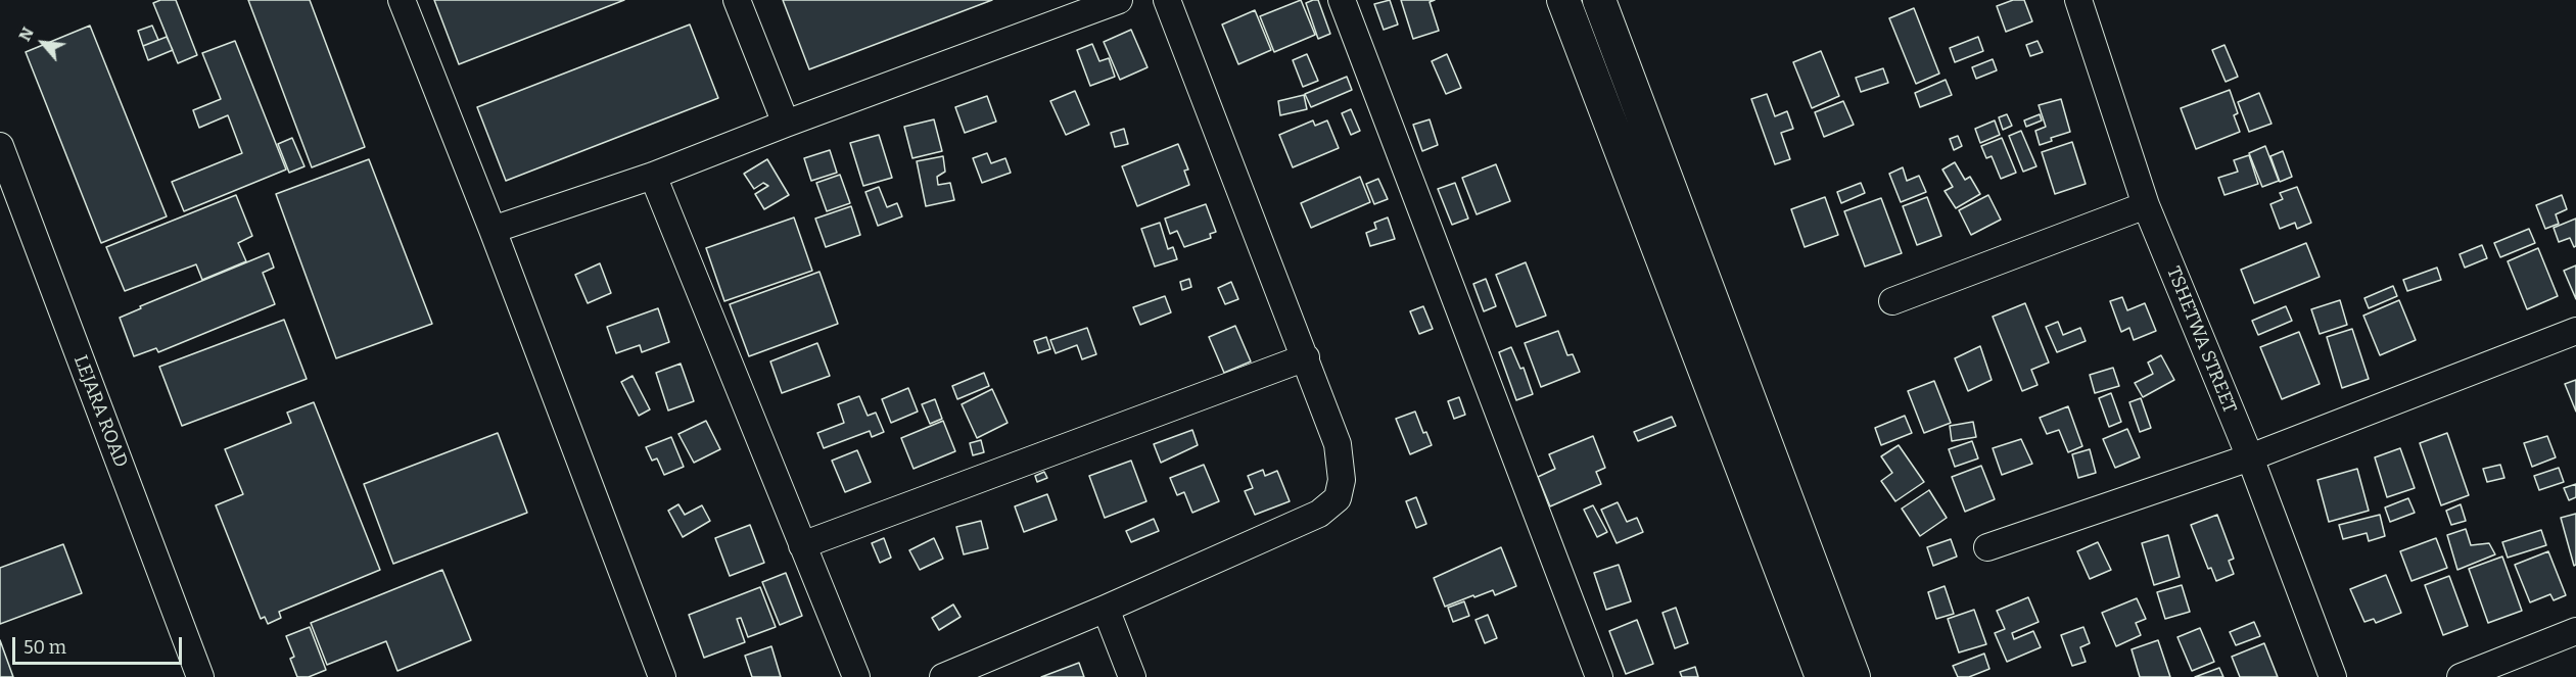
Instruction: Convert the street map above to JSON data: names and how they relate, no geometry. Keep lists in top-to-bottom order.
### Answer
{
  "streets": {
    "street": ["TSHETWA STREET", "LEJARA ROAD"]
  },
  "scale_bar": "50 m",
  "north": "top left"
}
